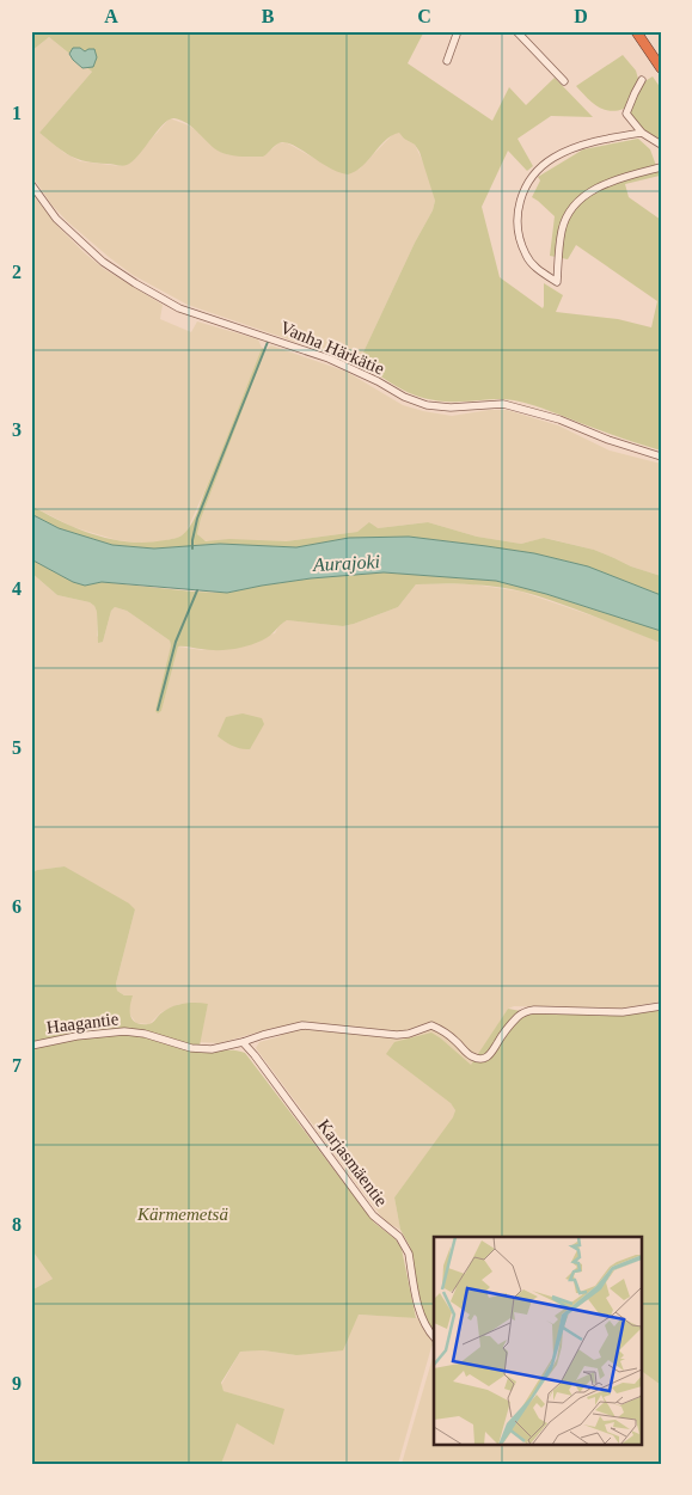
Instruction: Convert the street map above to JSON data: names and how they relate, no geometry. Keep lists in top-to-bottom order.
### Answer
{
  "streets": {
    "street": ["Vanha Härkätie", "Haagantie", "Karjasmäentie"]
  },
  "crossings": [
    ["Haagantie", "Karjasmäentie"]
  ],
  "water": ["Aurajoki"],
  "parks": ["Kärmemetsä"],
  "grid": {
    "columns": [
      "A",
      "B",
      "C",
      "D"
    ],
    "rows": [
      "1",
      "2",
      "3",
      "4",
      "5",
      "6",
      "7",
      "8",
      "9"
    ]
  }
}
